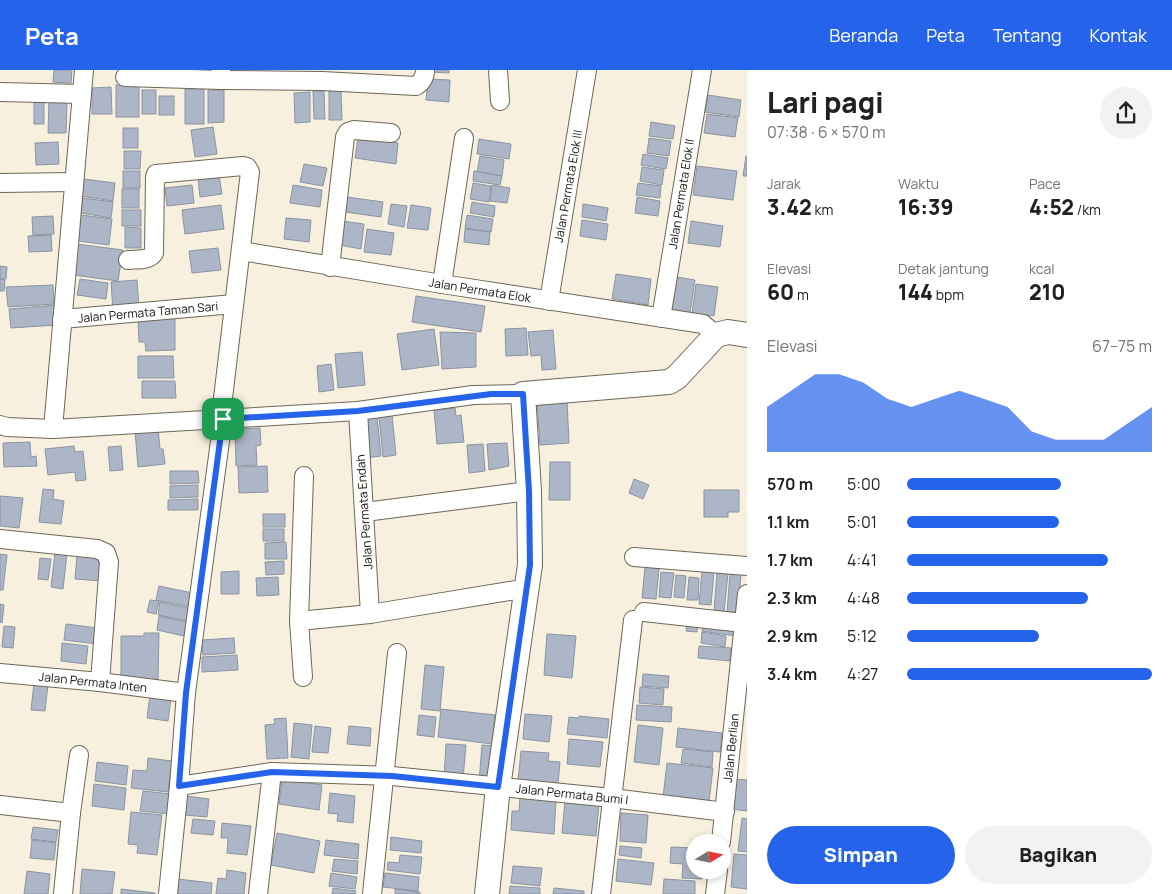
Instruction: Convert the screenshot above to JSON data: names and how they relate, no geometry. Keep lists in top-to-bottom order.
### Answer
{
  "streets": {
    "street": [
      "Jalan Permata Elok III",
      "Jalan Permata Elok II",
      "Jalan Permata Elok",
      "Jalan Permata Taman Sari",
      "Jalan Permata Endah",
      "Jalan Permata Inten",
      "Jalan Berlian",
      "Jalan Permata Bumi I"
    ]
  },
  "crossings": [
    ["Jalan Permata Elok III", "Jalan Permata Elok"],
    ["Jalan Permata Elok II", "Jalan Permata Elok"],
    ["Jalan Berlian", "Jalan Permata Bumi I"]
  ],
  "north": "right",
  "page": {
    "header": "Peta",
    "nav": [
      "Beranda",
      "Peta",
      "Tentang",
      "Kontak"
    ],
    "heading": ["Lari pagi", "07:38 · 6 × 570 m"],
    "stats": [
      ["Jarak", "3.42 km"],
      ["Waktu", "16:39"],
      ["Pace", "4:52 /km"],
      ["Elevasi", "60 m"],
      ["Detak jantung", "144 bpm"],
      ["kcal", "210"]
    ],
    "chart": ["Elevasi", "67–75 m"],
    "list": [
      {
        "name": "570 m",
        "note": "5:00"
      },
      {
        "name": "1.1 km",
        "note": "5:01"
      },
      {
        "name": "1.7 km",
        "note": "4:41"
      },
      {
        "name": "2.3 km",
        "note": "4:48"
      },
      {
        "name": "2.9 km",
        "note": "5:12"
      },
      {
        "name": "3.4 km",
        "note": "4:27"
      }
    ],
    "buttons": ["Simpan", "Bagikan"]
  }
}
